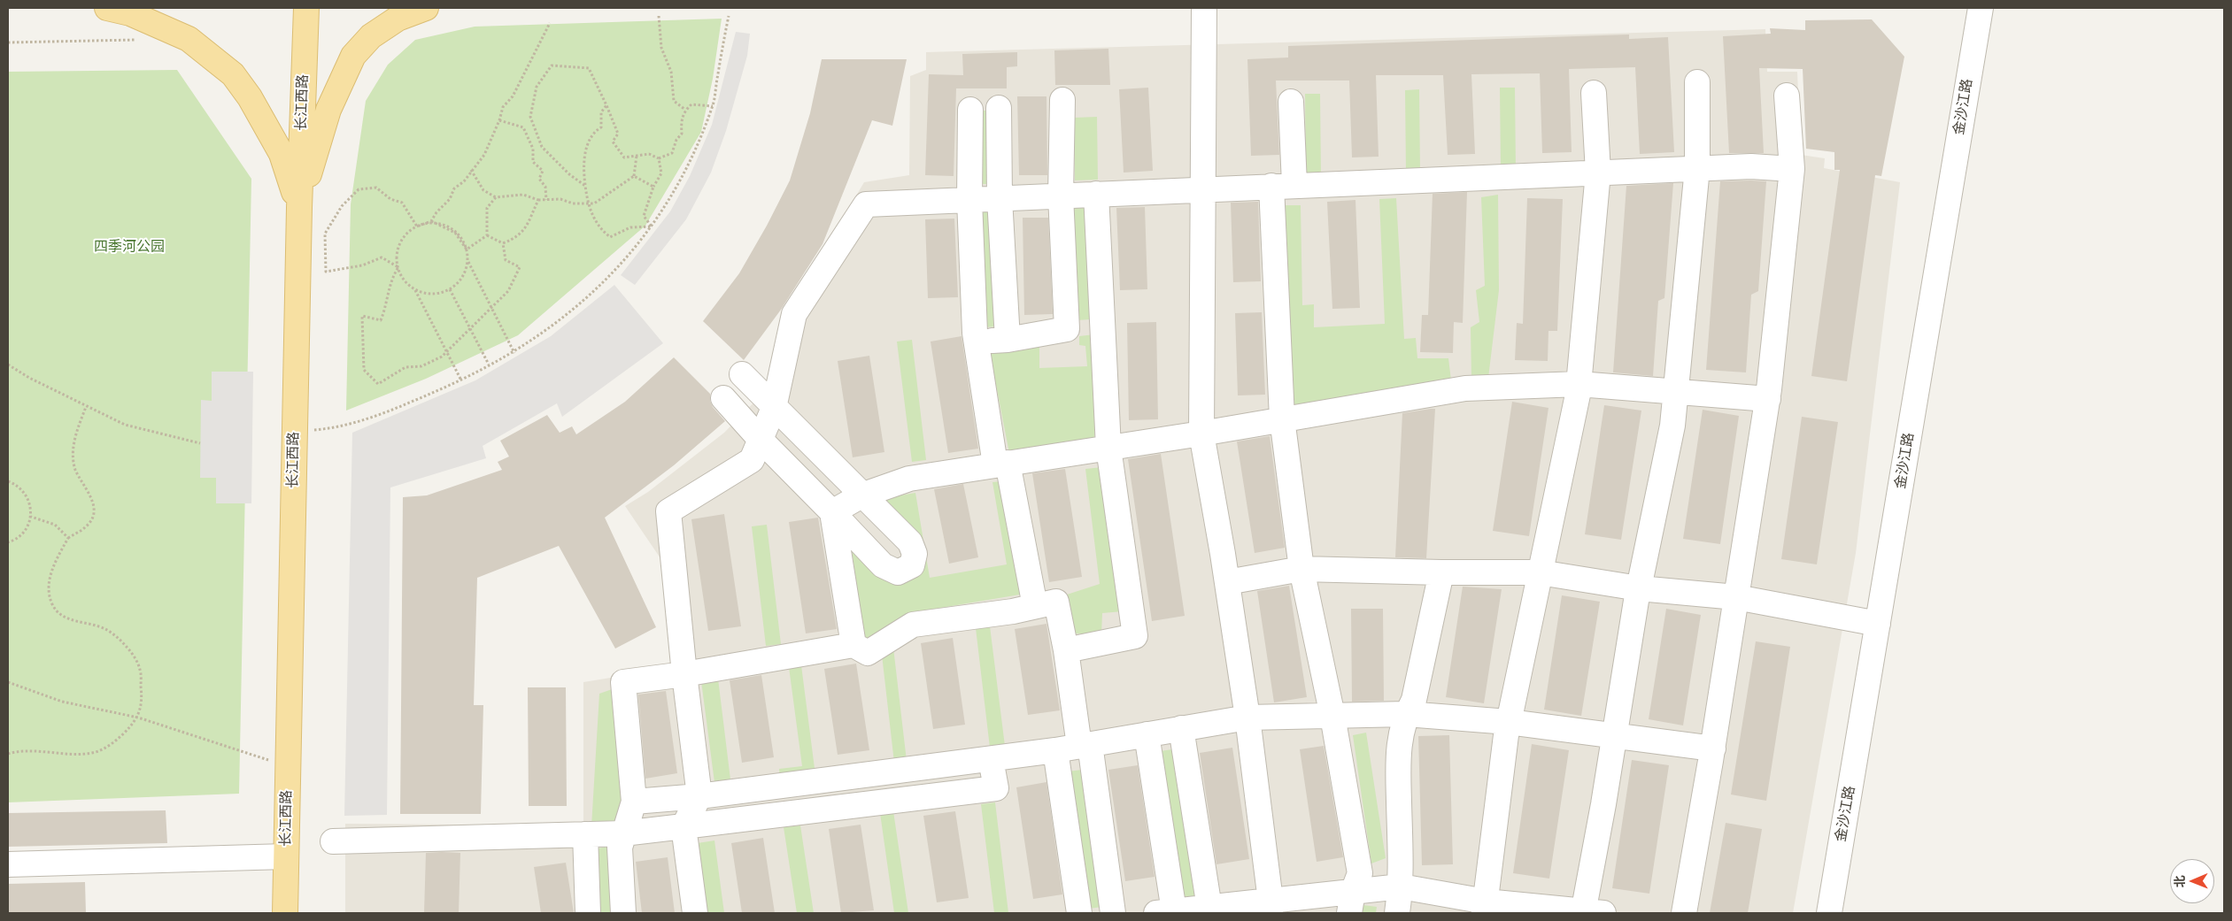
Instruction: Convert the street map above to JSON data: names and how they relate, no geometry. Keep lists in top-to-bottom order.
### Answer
{
  "streets": {
    "main road": ["长江西路"],
    "street": ["金沙江路"]
  },
  "parks": ["四季河公园"],
  "north": "left"
}
